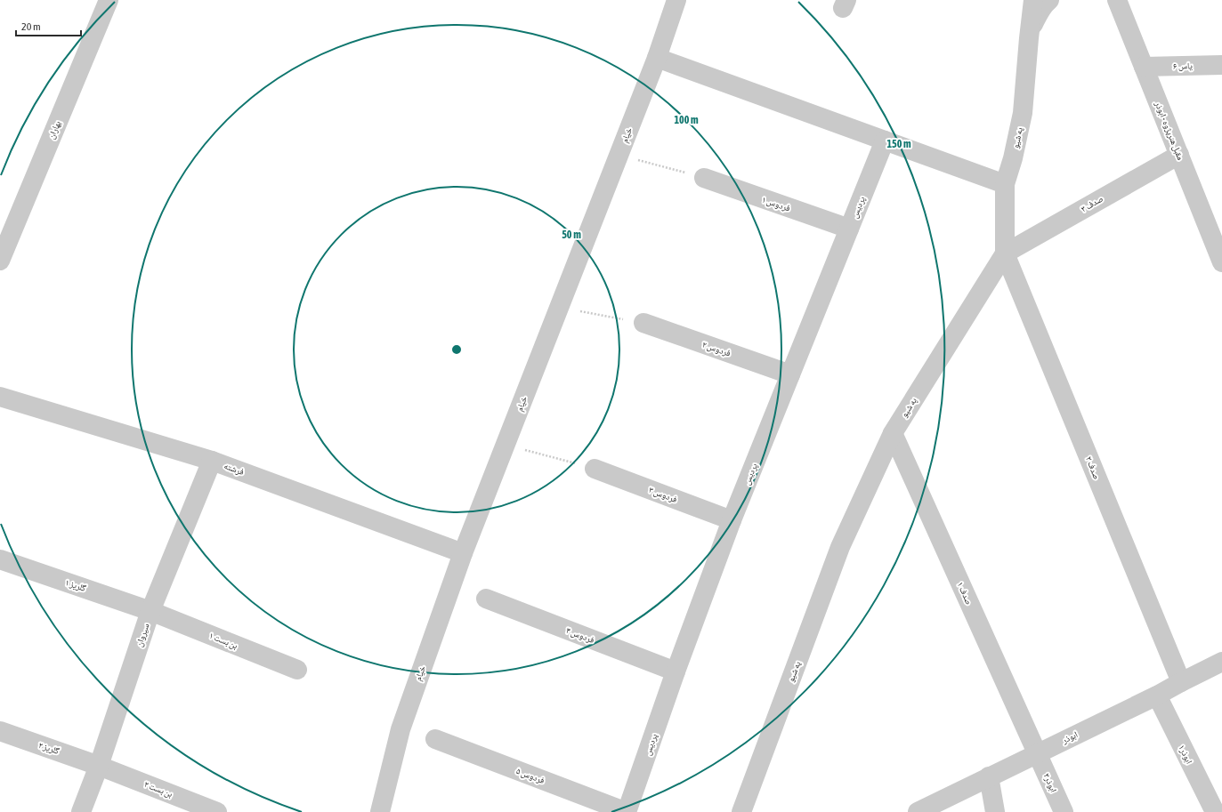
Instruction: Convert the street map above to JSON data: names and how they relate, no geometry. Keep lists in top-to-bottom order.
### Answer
{
  "streets": {
    "street": [
      "یاس ۶",
      "بهاران",
      "مقبل هنرپژوه - ابوذر",
      "خیام",
      "په شیو",
      "فردوس ۱",
      "صدف ۳",
      "پردیس",
      "فردوس ۲",
      "صدف ۲",
      "فرشته",
      "فردوس ۳",
      "گلریز ۱",
      "صدف ۱",
      "سیروان",
      "فردوس ۴",
      "بن بست ۱",
      "ابوذر",
      "گلریز ۲",
      "ابوذر۱",
      "فردوس ۵",
      "ابوذر۲",
      "بن بست ۲"
    ]
  },
  "crossings": [
    ["یاس ۶", "مقبل هنرپژوه - ابوذر"],
    ["مقبل هنرپژوه - ابوذر", "صدف ۳"],
    ["خیام", "فرشته"],
    ["په شیو", "صدف ۳"],
    ["په شیو", "صدف ۲"],
    ["په شیو", "صدف ۱"],
    ["فردوس ۱", "پردیس"],
    ["صدف ۳", "صدف ۲"],
    ["پردیس", "فردوس ۲"],
    ["پردیس", "فردوس ۳"],
    ["پردیس", "فردوس ۴"],
    ["پردیس", "فردوس ۵"],
    ["صدف ۲", "ابوذر"],
    ["فرشته", "سیروان"],
    ["گلریز ۱", "سیروان"],
    ["گلریز ۱", "بن بست ۱"],
    ["صدف ۱", "ابوذر"],
    ["صدف ۱", "ابوذر۲"],
    ["سیروان", "بن بست ۱"],
    ["سیروان", "گلریز ۲"],
    ["سیروان", "بن بست ۲"],
    ["ابوذر", "ابوذر۱"],
    ["ابوذر", "ابوذر۲"],
    ["گلریز ۲", "بن بست ۲"]
  ],
  "scale_bar": "20 m",
  "rings": ["100 m", "150 m", "50 m"]
}
